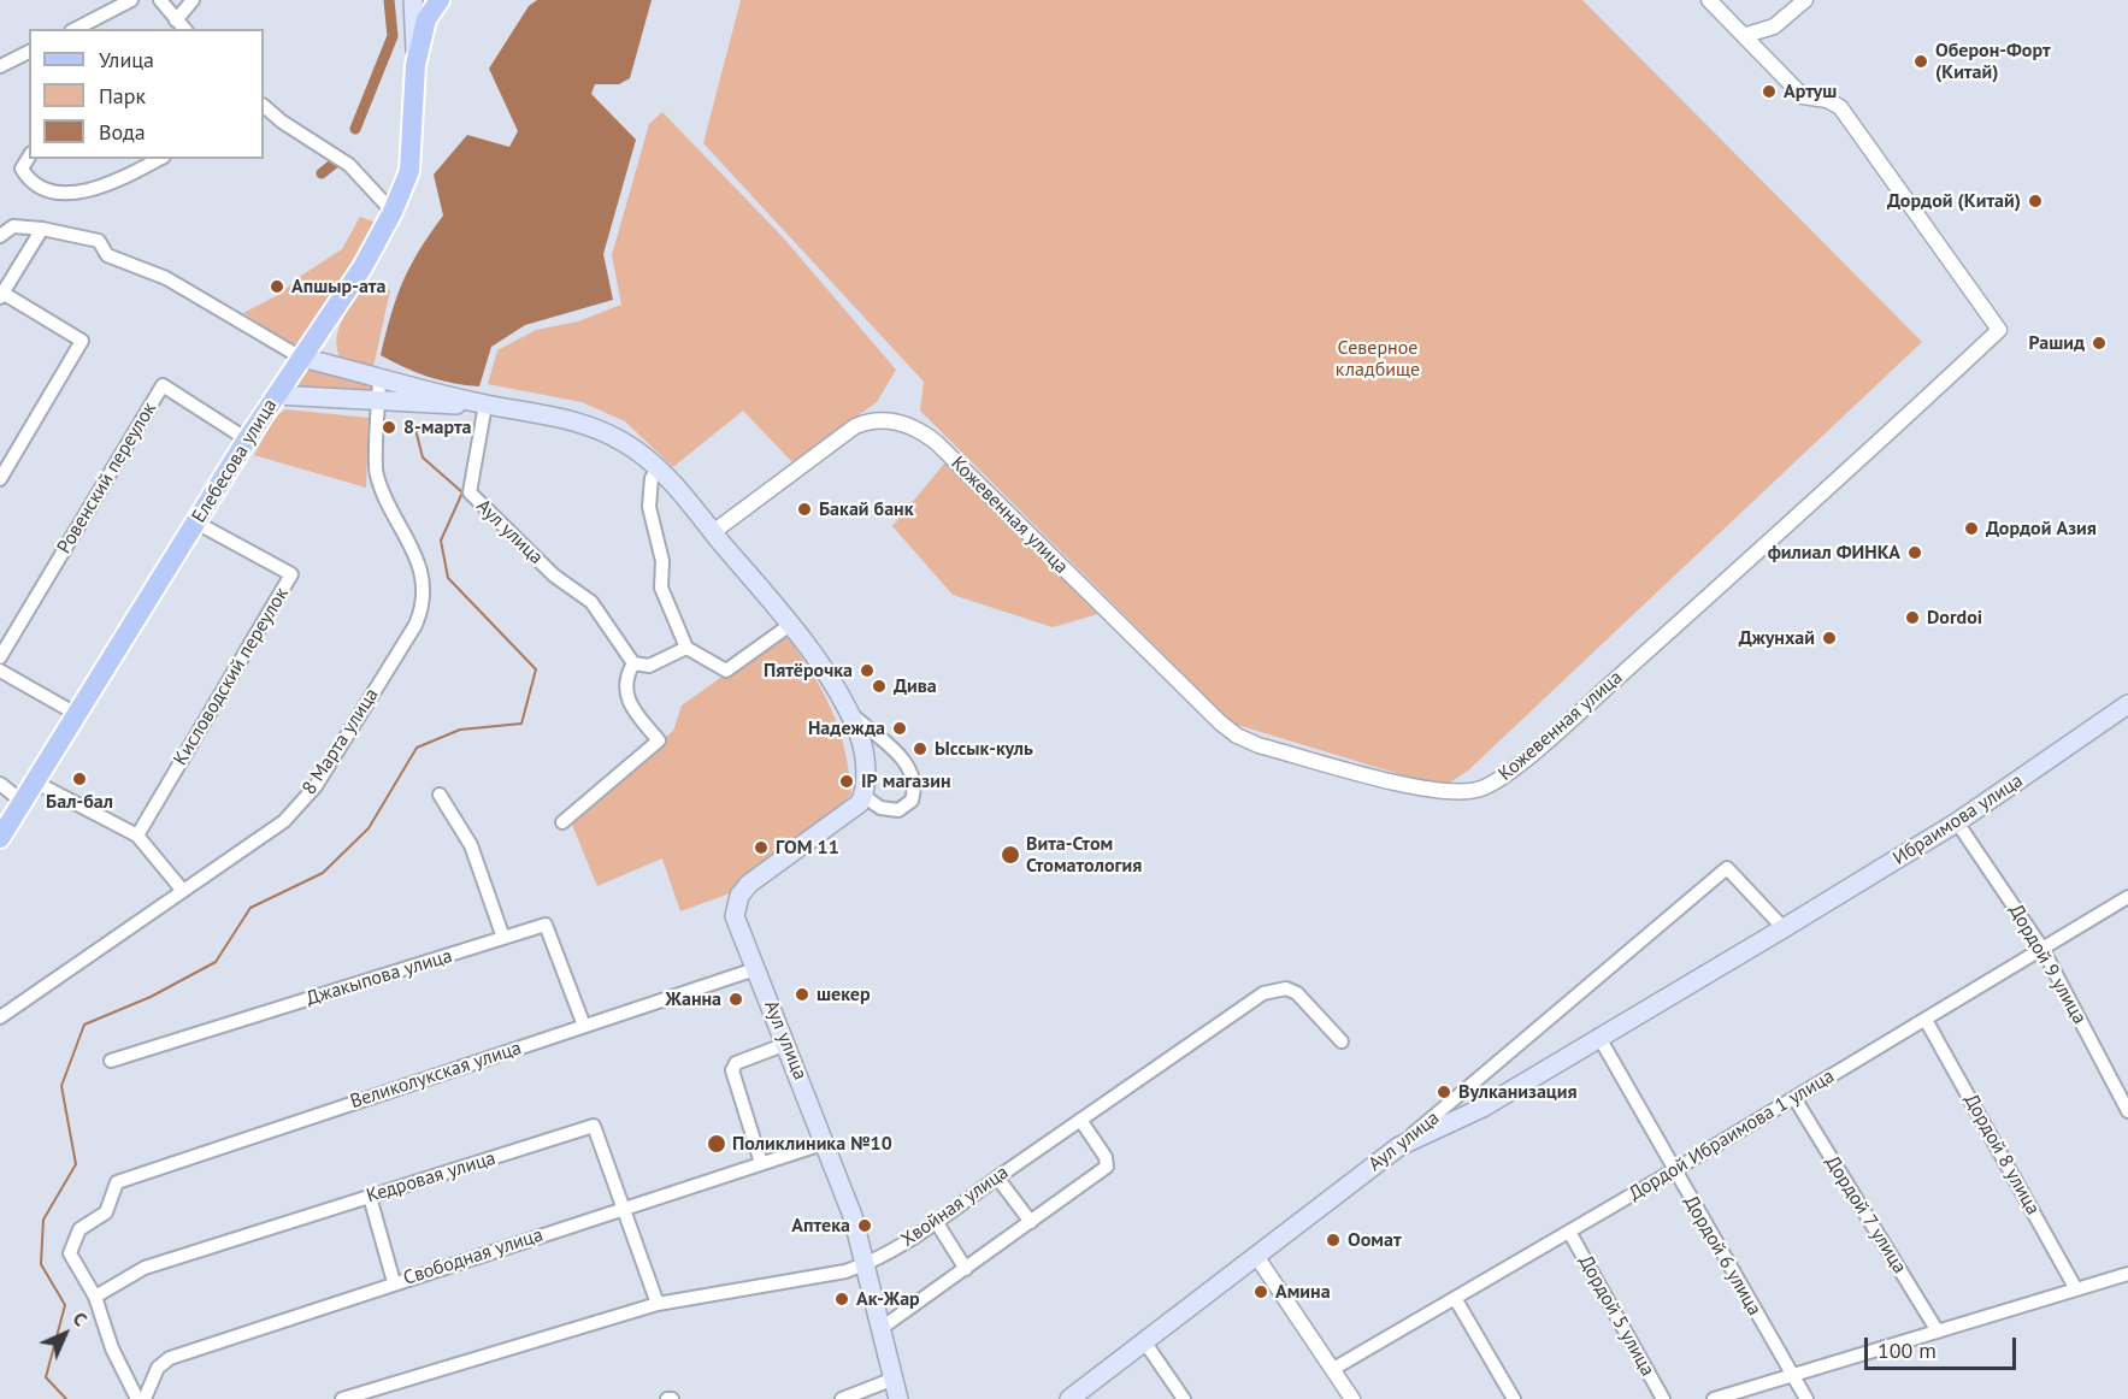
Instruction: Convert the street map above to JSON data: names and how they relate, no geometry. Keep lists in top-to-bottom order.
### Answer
{
  "streets": {
    "main road": ["Елебесова улица", "Аул улица", "Ибраимова улица"],
    "street": [
      "Ровенский переулок",
      "Кожевенная улица",
      "Кисловодский переулок",
      "8 Марта улица",
      "Дордой 9 улица",
      "Джакыпова улица",
      "Великолукская улица",
      "Дордой Ибраимова 1 улица",
      "Дордой 8 улица",
      "Кедровая улица",
      "Хвойная улица",
      "Дордой 7 улица",
      "Дордой 6 улица",
      "Свободная улица",
      "Дордой 5 улица"
    ]
  },
  "crossings": [
    ["Елебесова улица", "Ровенский переулок"],
    ["Елебесова улица", "Кисловодский переулок"],
    ["Аул улица", "Ибраимова улица"],
    ["Аул улица", "Великолукская улица"],
    ["Аул улица", "Хвойная улица"],
    ["Аул улица", "Свободная улица"],
    ["Ибраимова улица", "Дордой 9 улица"],
    ["Ибраимова улица", "Дордой 6 улица"],
    ["Дордой 9 улица", "Дордой Ибраимова 1 улица"],
    ["Джакыпова улица", "Великолукская улица"],
    ["Великолукская улица", "Кедровая улица"],
    ["Дордой Ибраимова 1 улица", "Дордой 8 улица"],
    ["Дордой Ибраимова 1 улица", "Дордой 7 улица"],
    ["Дордой Ибраимова 1 улица", "Дордой 6 улица"],
    ["Дордой Ибраимова 1 улица", "Дордой 5 улица"],
    ["Кедровая улица", "Хвойная улица"],
    ["Кедровая улица", "Свободная улица"]
  ],
  "parks": ["Северное кладбище"],
  "places": [
    "Оберон-Форт (Китай)",
    "Артуш",
    "Дордой (Китай)",
    "Апшыр-ата",
    "Рашид",
    "8-марта",
    "Бакай банк",
    "Дордой Азия",
    "филиал ФИНКА",
    "Dordoi",
    "Джунхай",
    "Пятёрочка",
    "Дива",
    "Надежда",
    "Ыссык-куль",
    "Бал-бал",
    "IP магазин",
    "ГОМ 11",
    "Вита-Стом Стоматология",
    "шекер",
    "Жанна",
    "Вулканизация",
    "Поликлиника №10",
    "Аптека",
    "Оомат",
    "Амина",
    "Ак-Жар"
  ],
  "legend": ["Улица", "Парк", "Вода"],
  "scale_bar": "100 m",
  "north": "top right"
}
